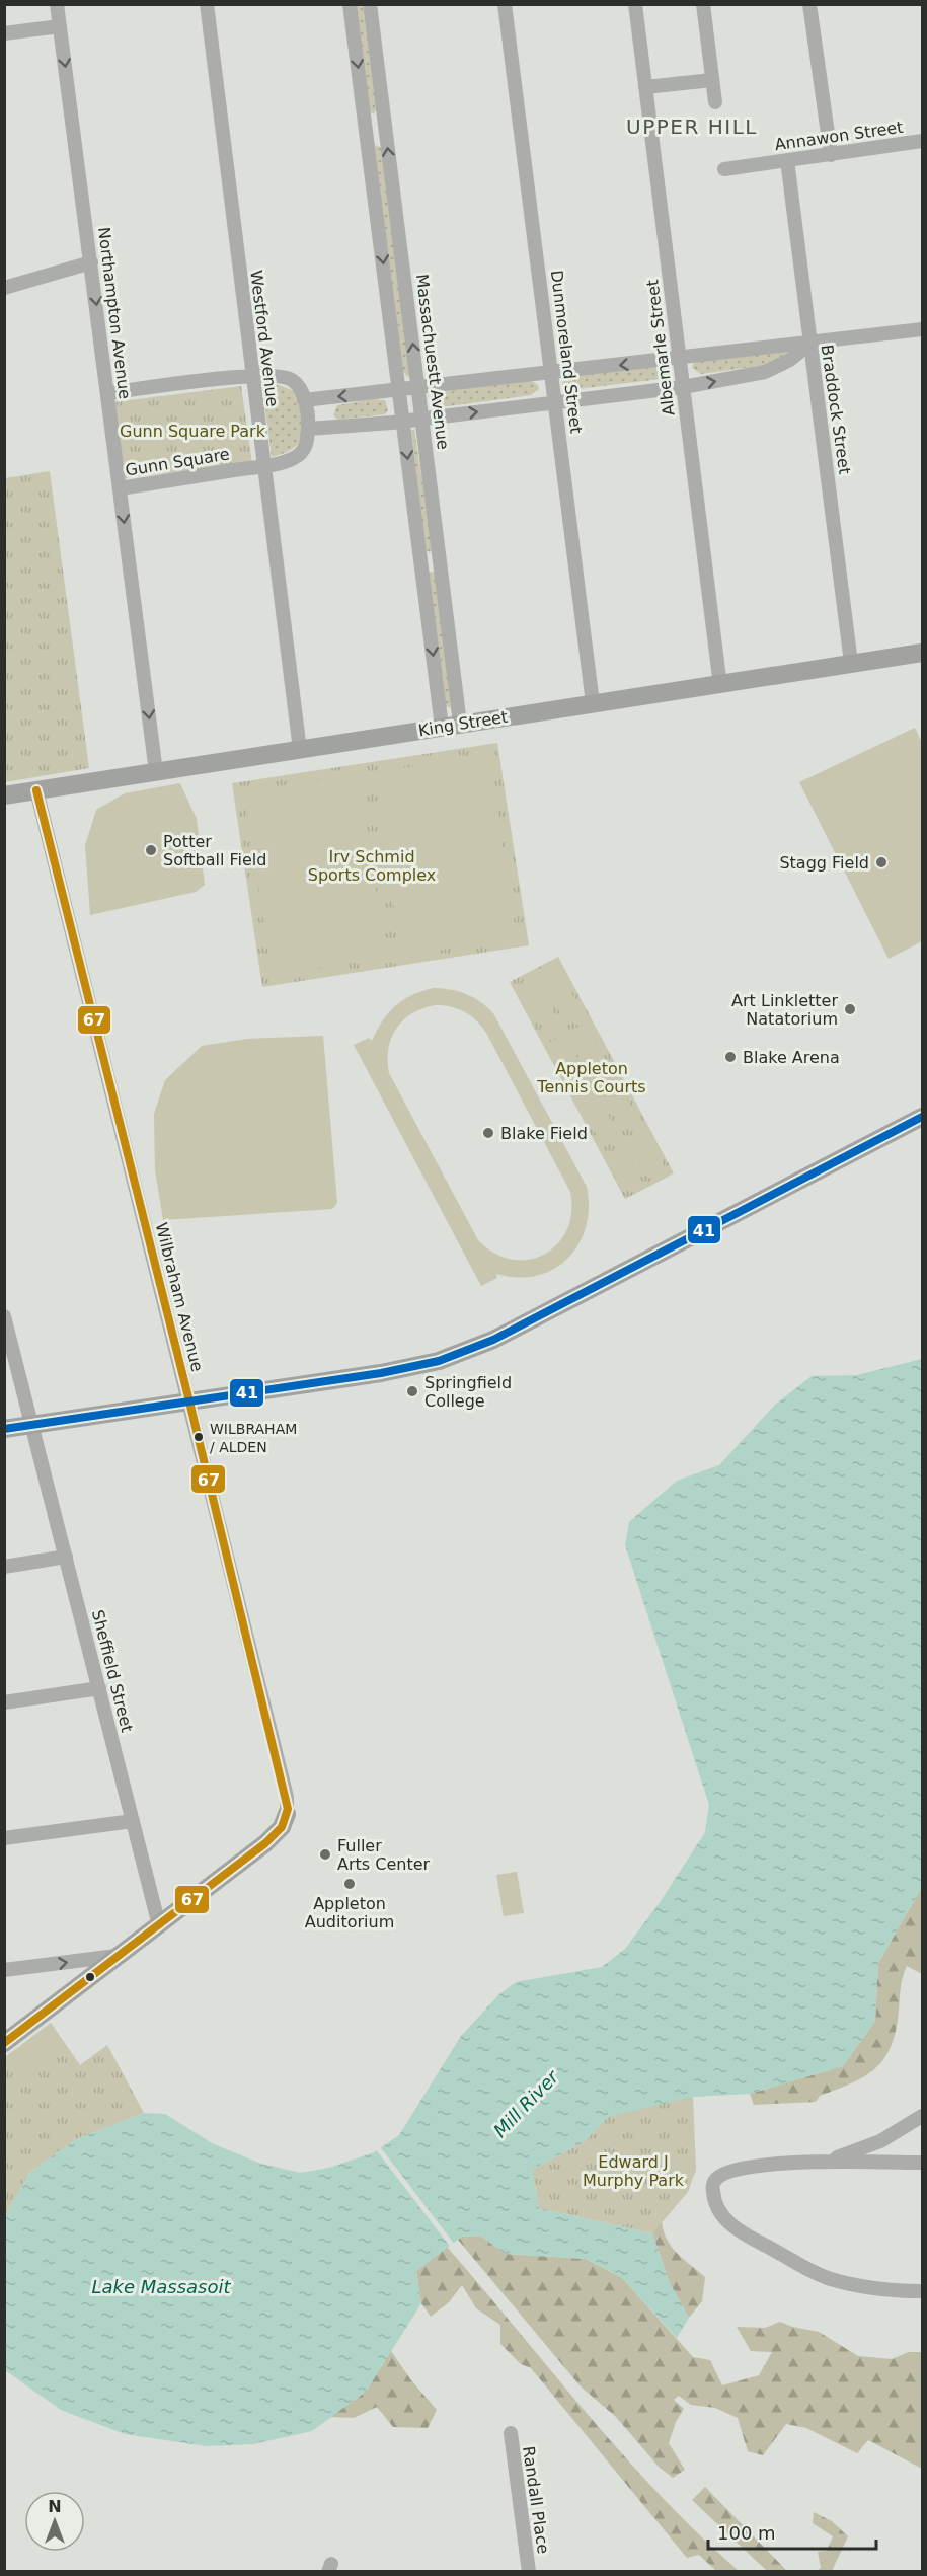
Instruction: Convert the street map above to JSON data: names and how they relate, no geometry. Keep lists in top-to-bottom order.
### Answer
{
  "streets": {
    "street": [
      "Annawon Street",
      "Northampton Avenue",
      "Westford Avenue",
      "Albemarle Street",
      "Dunmoreland Street",
      "Massachuestt Avenue",
      "Braddock Street",
      "Gunn Square",
      "King Street",
      "Wilbraham Avenue",
      "Sheffield Street",
      "Randall Place"
    ]
  },
  "crossings": [
    ["Annawon Street", "Braddock Street"],
    ["Northampton Avenue", "Gunn Square"],
    ["Northampton Avenue", "King Street"],
    ["Westford Avenue", "Gunn Square"],
    ["Westford Avenue", "King Street"],
    ["Albemarle Street", "King Street"],
    ["Dunmoreland Street", "King Street"],
    ["Massachuestt Avenue", "King Street"],
    ["Braddock Street", "King Street"],
    ["King Street", "Wilbraham Avenue"]
  ],
  "one_way": ["Northampton Avenue"],
  "districts": ["UPPER HILL"],
  "water": ["Mill River", "Lake Massasoit"],
  "parks": [
    "Gunn Square Park",
    "Irv Schmid Sports Complex",
    "Appleton Tennis Courts",
    "Edward J Murphy Park"
  ],
  "places": [
    "Potter Softball Field",
    "Stagg Field",
    "Art Linkletter Natatorium",
    "Blake Arena",
    "Blake Field",
    "Springfield College",
    "WILBRAHAM / ALDEN",
    "Fuller Arts Center",
    "Appleton Auditorium"
  ],
  "lines": ["transit line 67", "transit line 41"],
  "scale_bar": "100 m",
  "north": "top"
}
